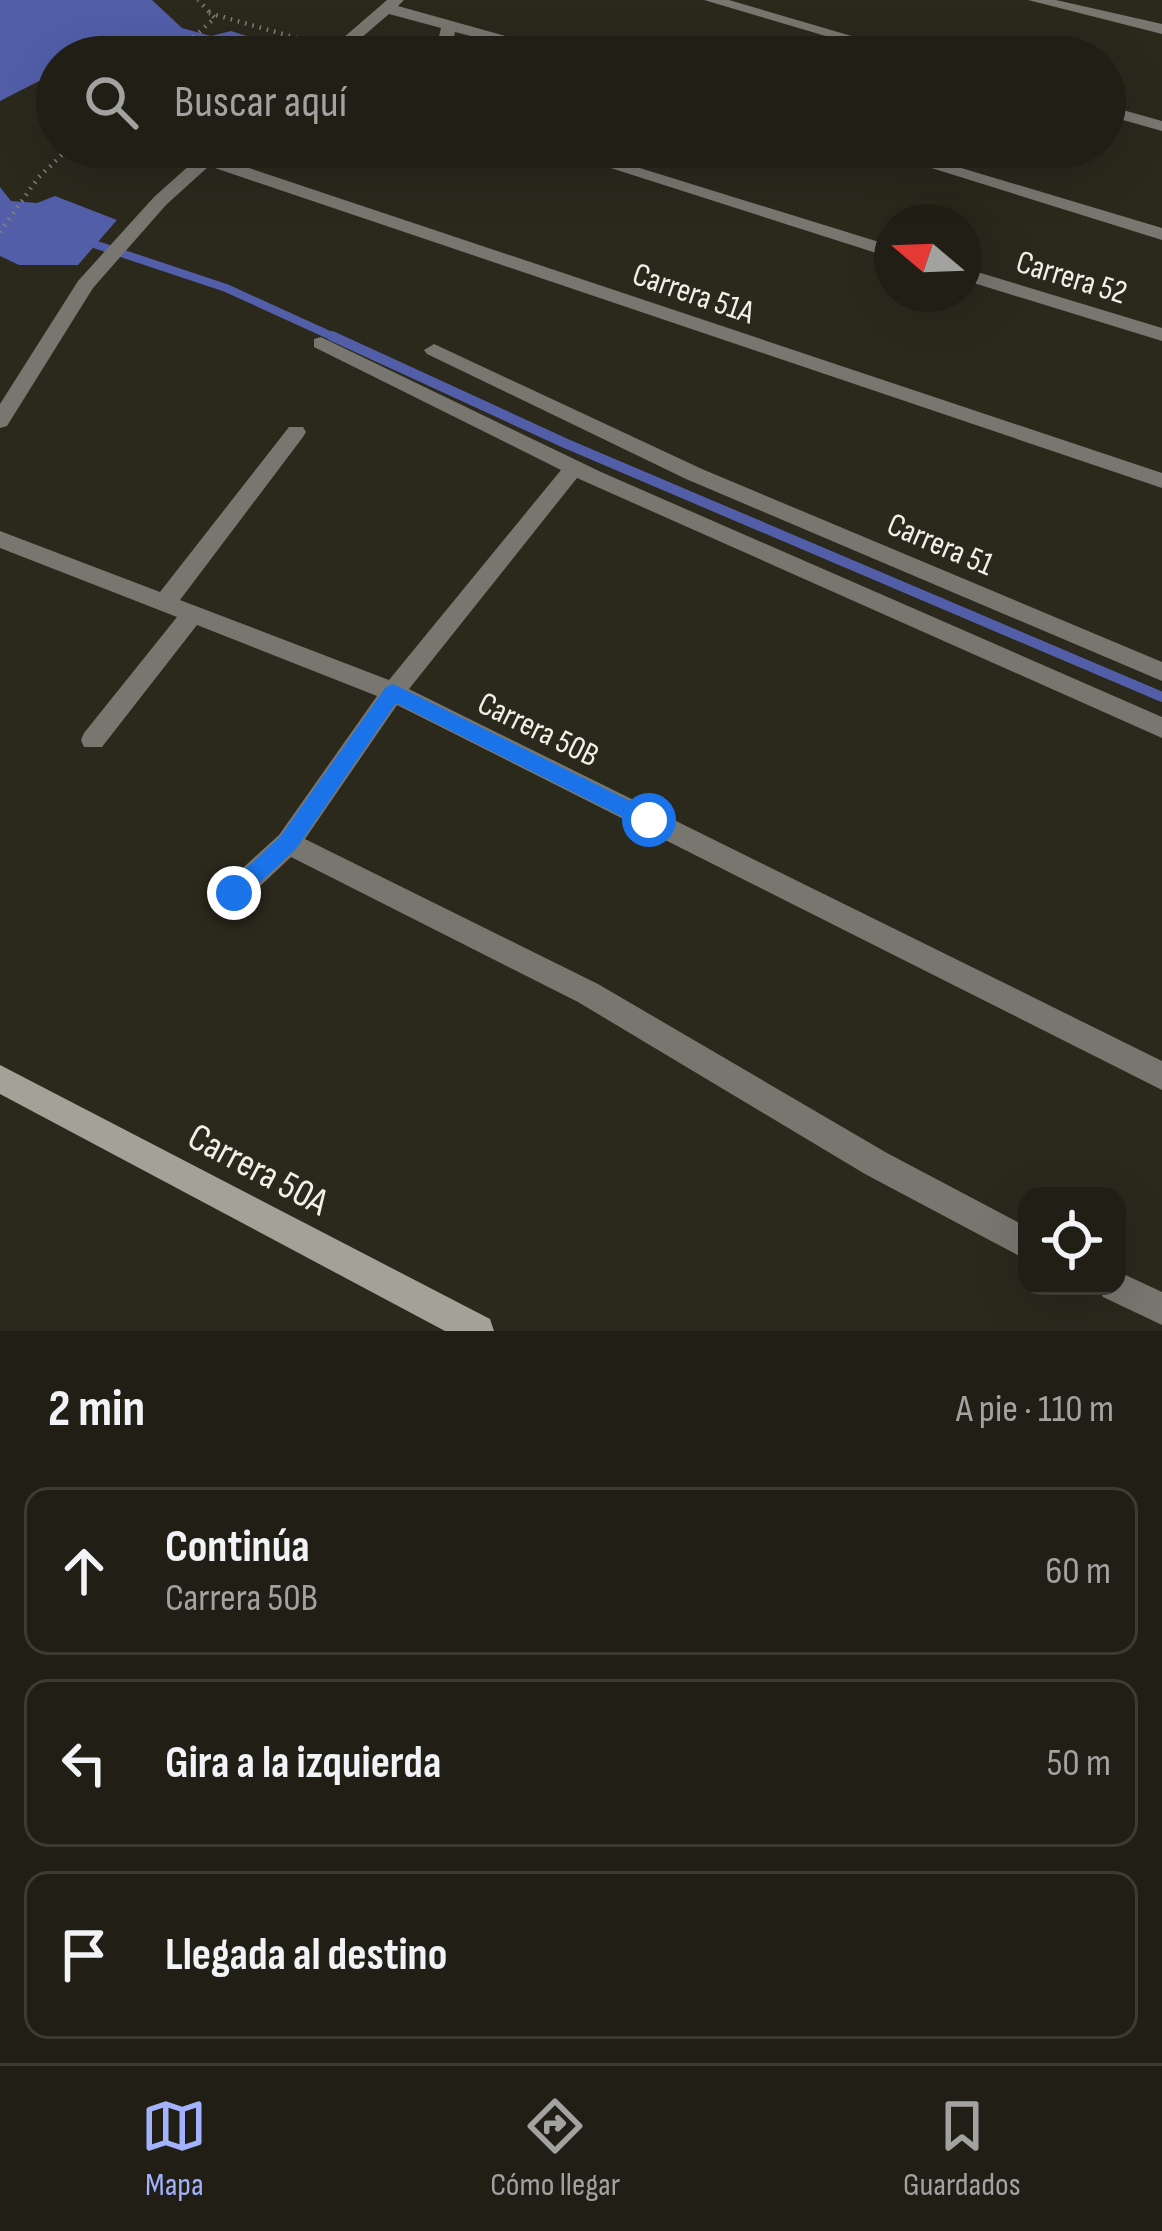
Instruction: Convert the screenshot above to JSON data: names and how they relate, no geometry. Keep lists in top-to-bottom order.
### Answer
{
  "streets": {
    "street": [
      "Carrera 52",
      "Carrera 51A",
      "Carrera 51",
      "Carrera 50B",
      "Carrera 50A"
    ]
  },
  "north": "left",
  "page": {
    "search": "Buscar aquí",
    "heading": ["2 min", "A pie · 110 m"],
    "list": [
      ["Continúa", "Carrera 50B", "60 m"],
      ["Gira a la izquierda", "50 m"],
      "Llegada al destino"
    ],
    "nav": ["Mapa", "Cómo llegar", "Guardados"]
  }
}
